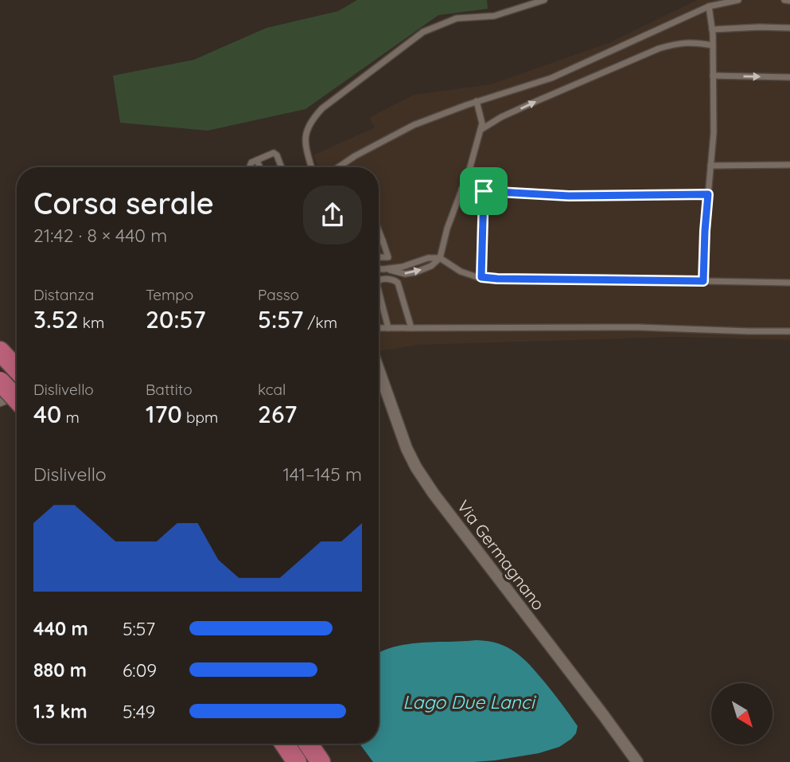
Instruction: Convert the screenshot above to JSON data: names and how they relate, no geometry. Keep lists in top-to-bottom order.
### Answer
{
  "streets": {
    "street": ["Via Germagnano"]
  },
  "water": ["Lago Due Lanci"],
  "north": "bottom right",
  "page": {
    "heading": ["Corsa serale", "21:42 · 8 × 440 m"],
    "stats": [
      ["Distanza", "3.52 km"],
      ["Tempo", "20:57"],
      ["Passo", "5:57 /km"],
      ["Dislivello", "40 m"],
      ["Battito", "170 bpm"],
      ["kcal", "267"]
    ],
    "chart": ["Dislivello", "141–145 m"],
    "list": [
      {
        "name": "440 m",
        "note": "5:57"
      },
      {
        "name": "880 m",
        "note": "6:09"
      },
      {
        "name": "1.3 km",
        "note": "5:49"
      }
    ]
  }
}
